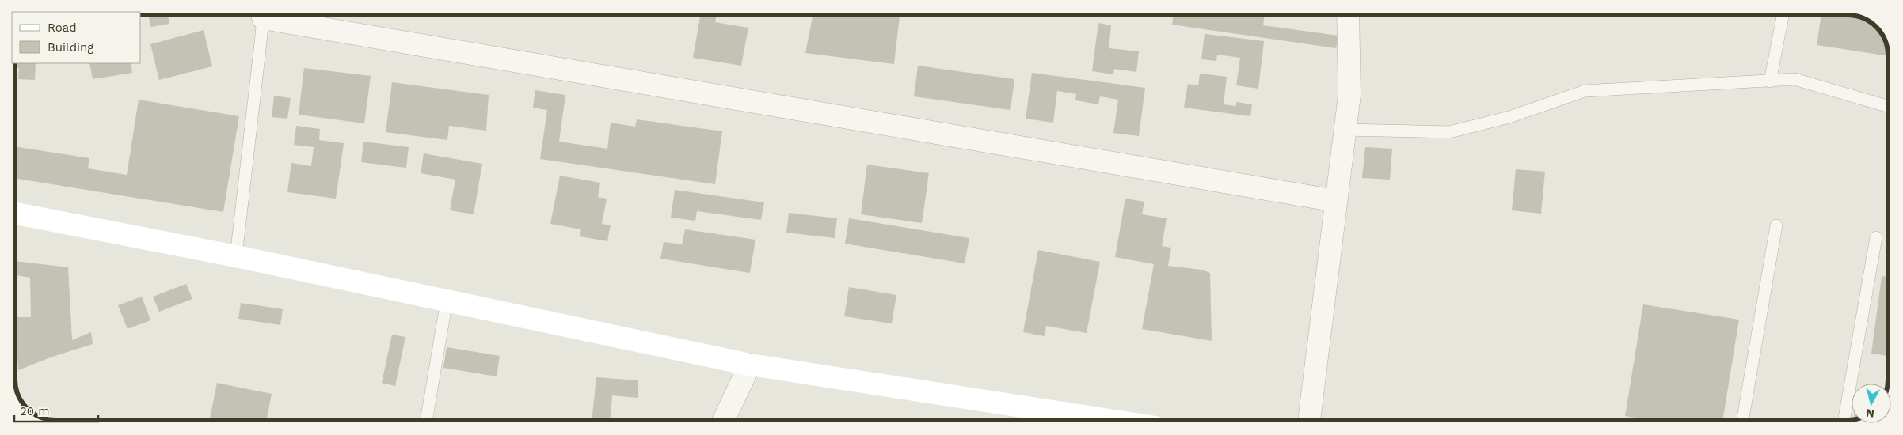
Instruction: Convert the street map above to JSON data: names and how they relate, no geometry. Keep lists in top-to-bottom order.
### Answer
{
  "legend": ["Road", "Building"],
  "scale_bar": "20 m",
  "north": "bottom"
}
